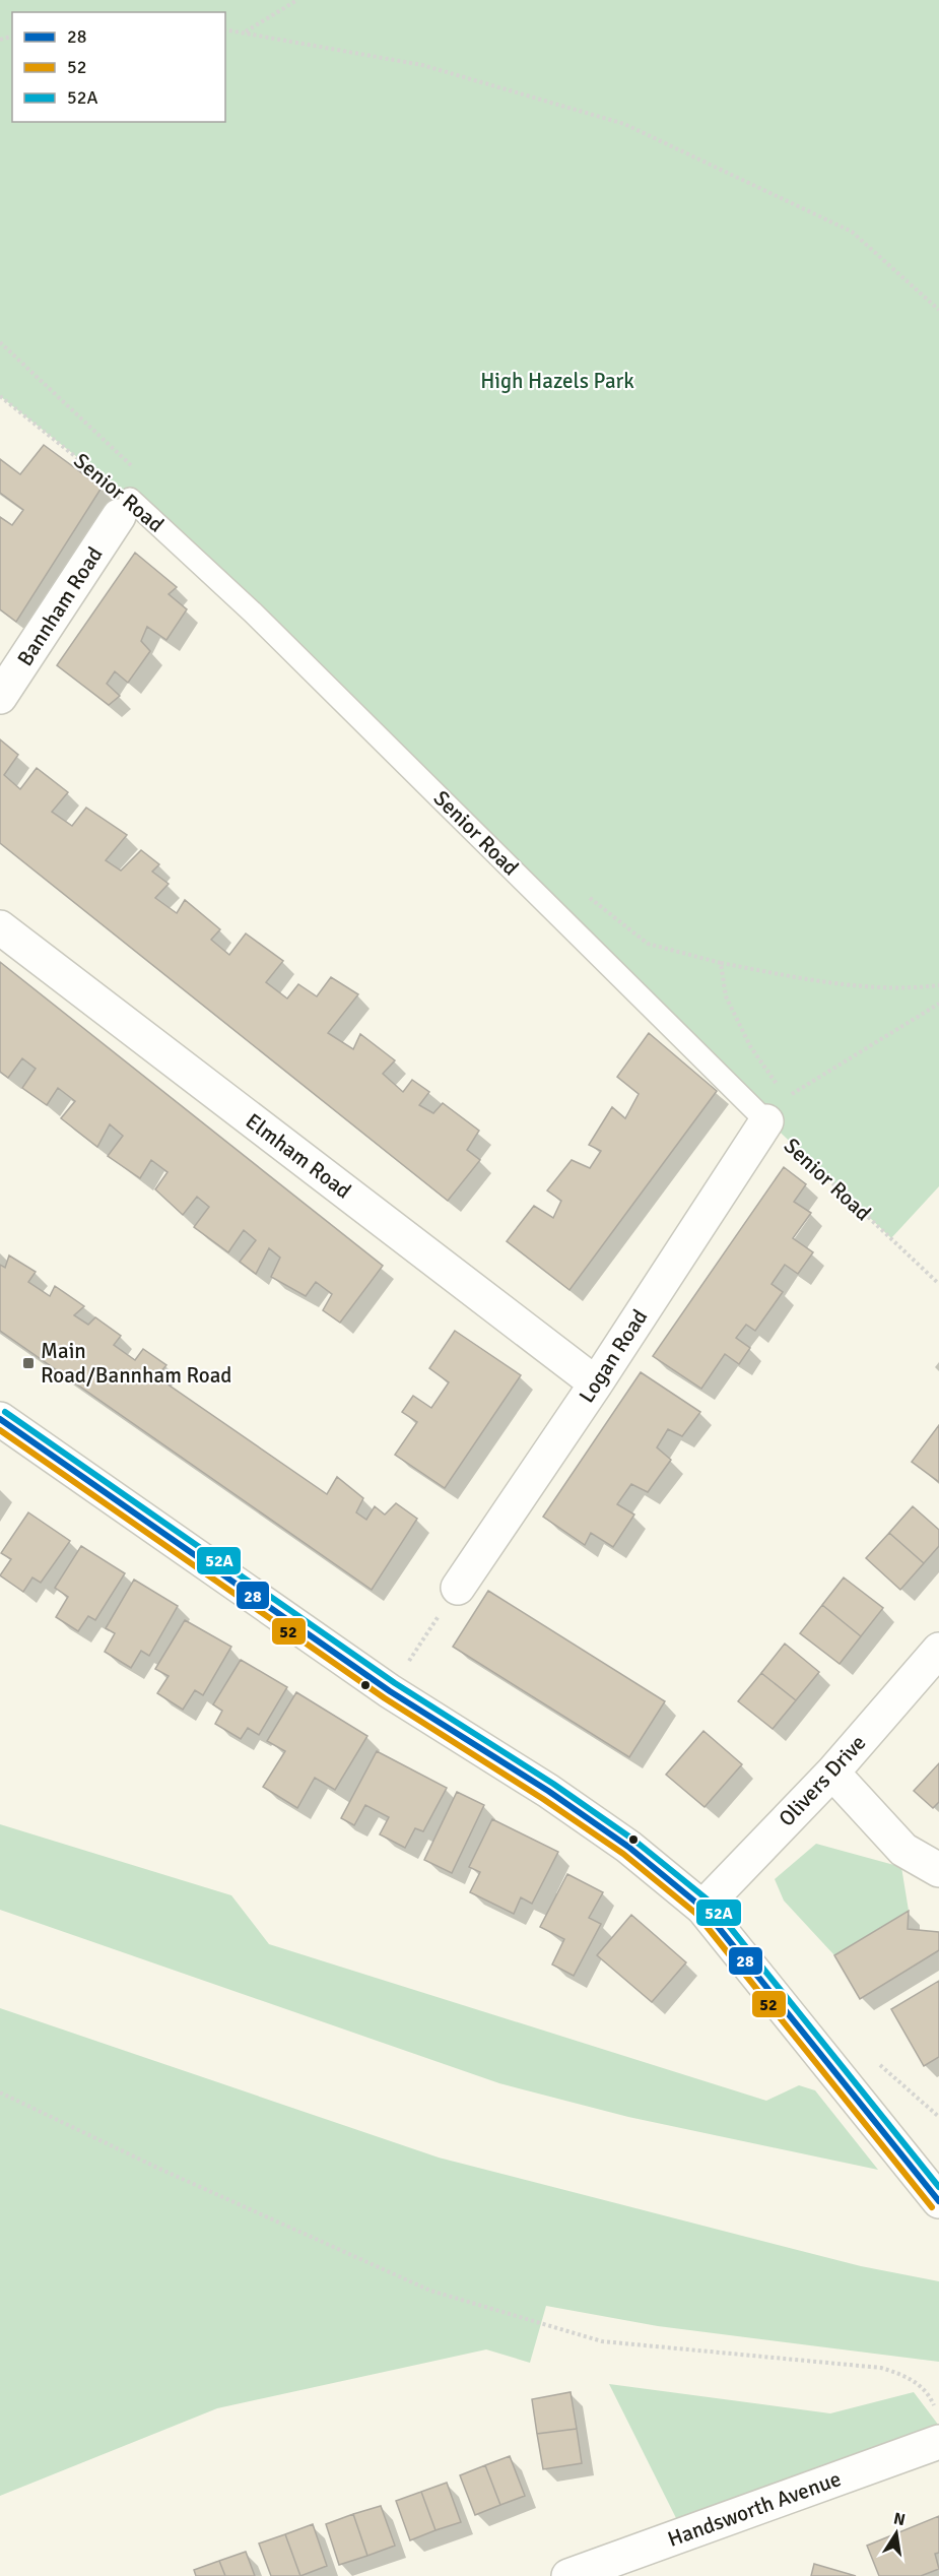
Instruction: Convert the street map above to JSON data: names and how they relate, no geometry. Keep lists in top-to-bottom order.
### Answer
{
  "streets": {
    "street": [
      "Bannham Road",
      "Elmham Road",
      "Logan Road",
      "Olivers Drive",
      "Handsworth Avenue"
    ],
    "lane": ["Senior Road"]
  },
  "crossings": [
    ["Senior Road", "Bannham Road"],
    ["Senior Road", "Logan Road"],
    ["Elmham Road", "Logan Road"]
  ],
  "parks": ["High Hazels Park"],
  "places": {
    "transit": ["Main Road/Bannham Road"]
  },
  "lines": ["transit line 52A", "transit line 28", "transit line 52"],
  "legend": ["28", "52", "52A"],
  "north": "top"
}
